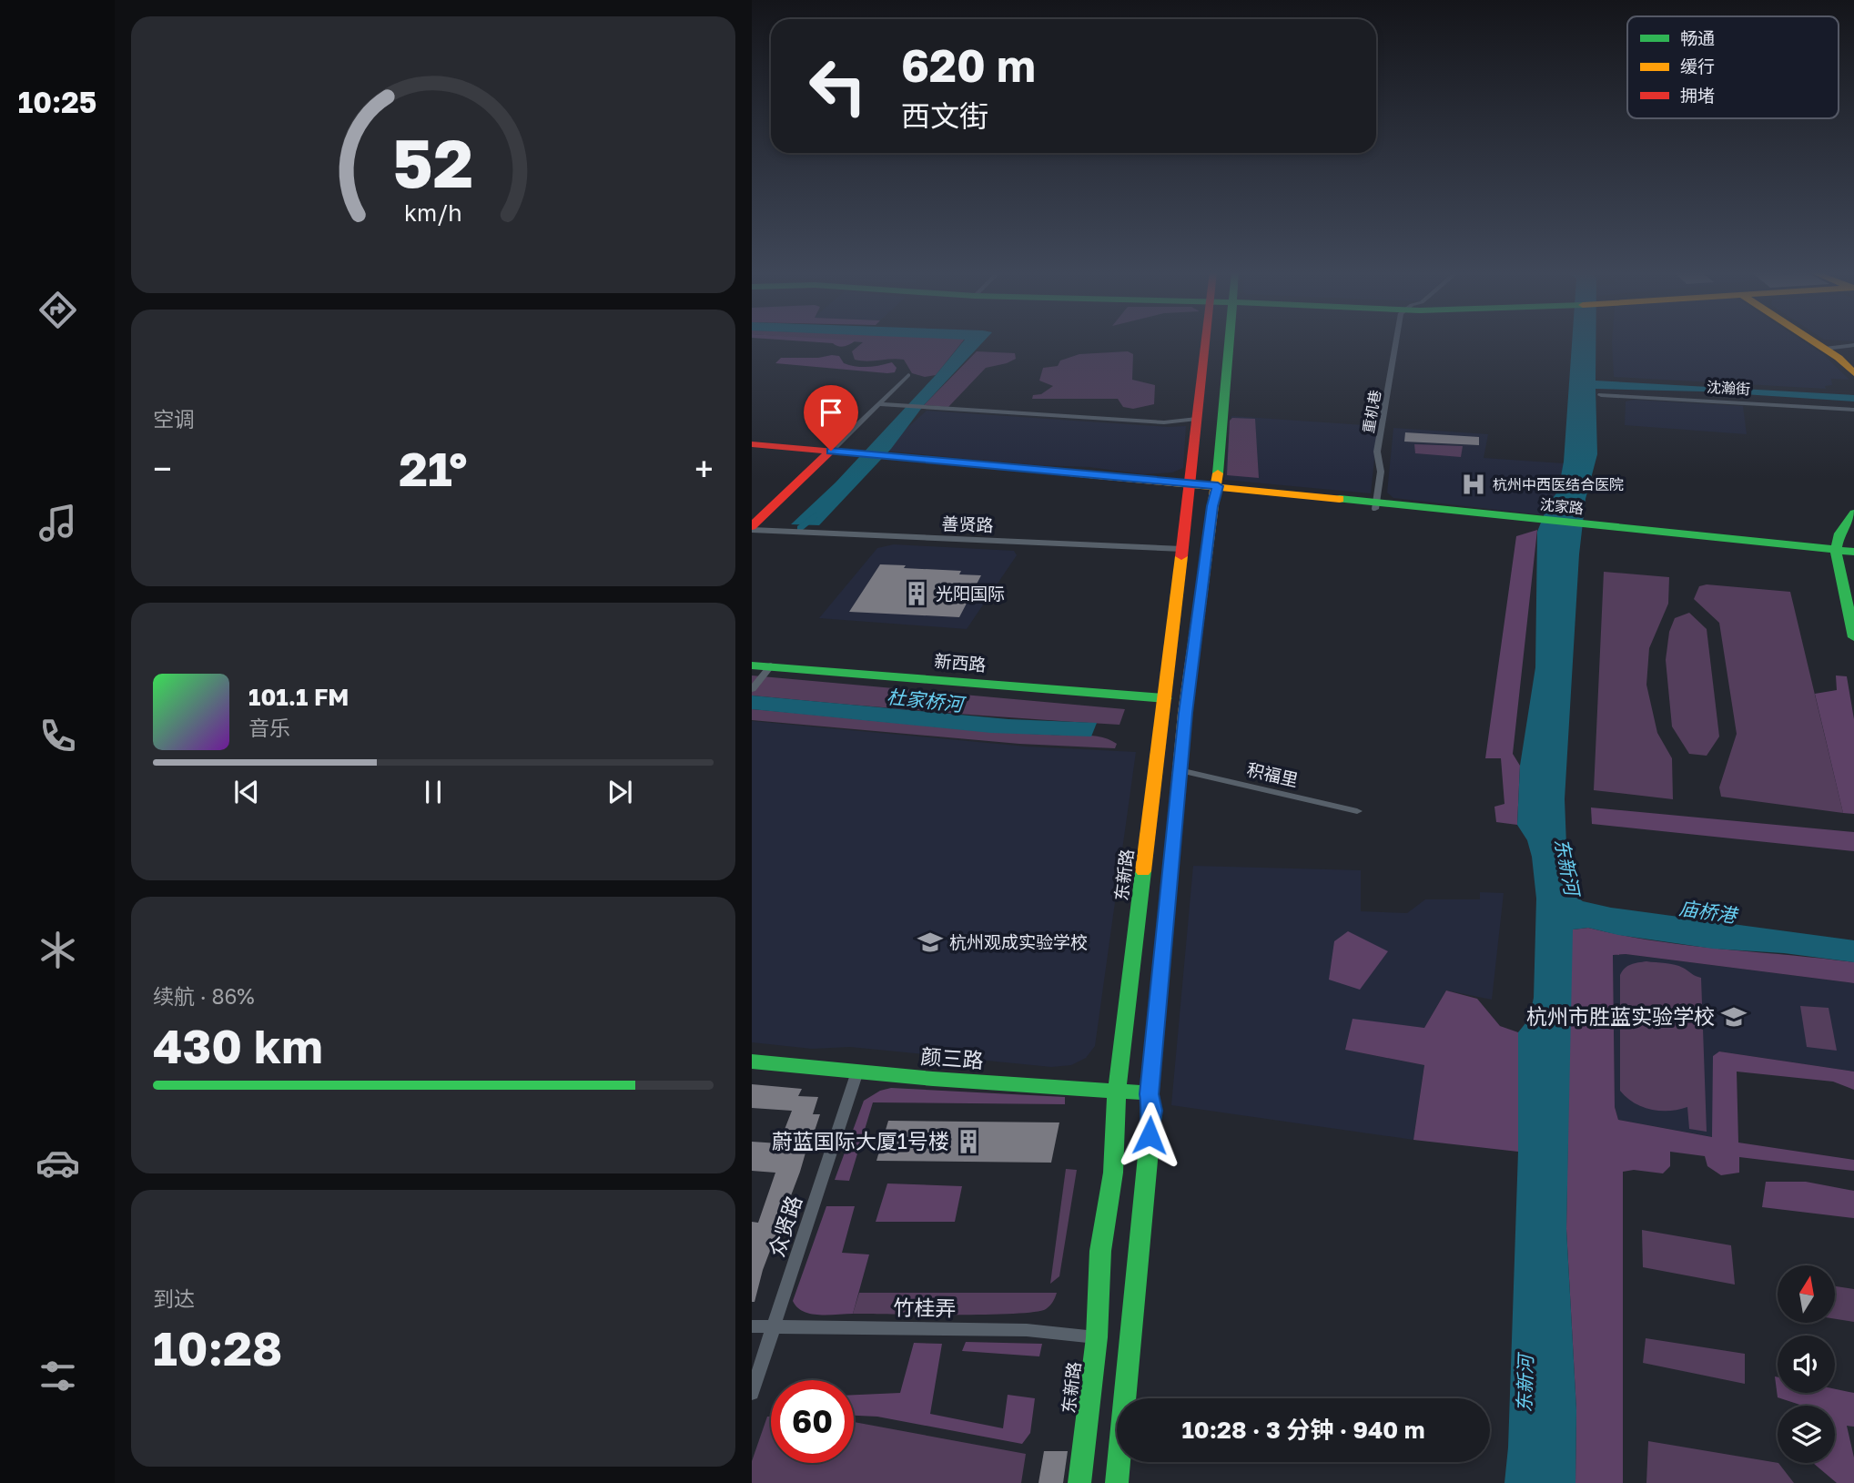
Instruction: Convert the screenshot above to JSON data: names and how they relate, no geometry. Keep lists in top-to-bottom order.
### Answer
{
  "streets": {
    "main road": [
      "沈家路",
      "新西路",
      "东新路",
      "颜三路"
    ],
    "street": [
      "沈瀚街",
      "重机巷",
      "善贤路",
      "积福里",
      "众贤路",
      "竹桂弄"
    ]
  },
  "crossings": [
    ["重机巷", "沈家路"],
    ["沈家路", "东新路"],
    ["善贤路", "东新路"],
    ["新西路", "东新路"],
    ["东新路", "颜三路"],
    ["东新路", "竹桂弄"],
    ["颜三路", "众贤路"],
    ["众贤路", "竹桂弄"]
  ],
  "water": ["杜家桥河", "东新河", "庙桥港"],
  "places": {
    "hospital": ["杭州中西医结合医院"],
    "building": ["光阳国际", "蔚蓝国际大厦1号楼"],
    "school or university": ["杭州观成实验学校", "杭州市胜蓝实验学校"]
  },
  "legend": ["畅通", "缓行", "拥堵"],
  "north": "top",
  "page": {
    "tabs": "10:25",
    "turn": ["620 m", "西文街"],
    "tile": [
      "空调",
      ["续航 · 86%", "430 km"],
      ["到达", "10:28"]
    ],
    "heat": ["−", "21°", "+"],
    "song": ["101.1 FM", "音乐"],
    "limit": "60",
    "trip": "10:28 · 3 分钟 · 940 m",
    "gauge": ["52", "km/h"]
  }
}
